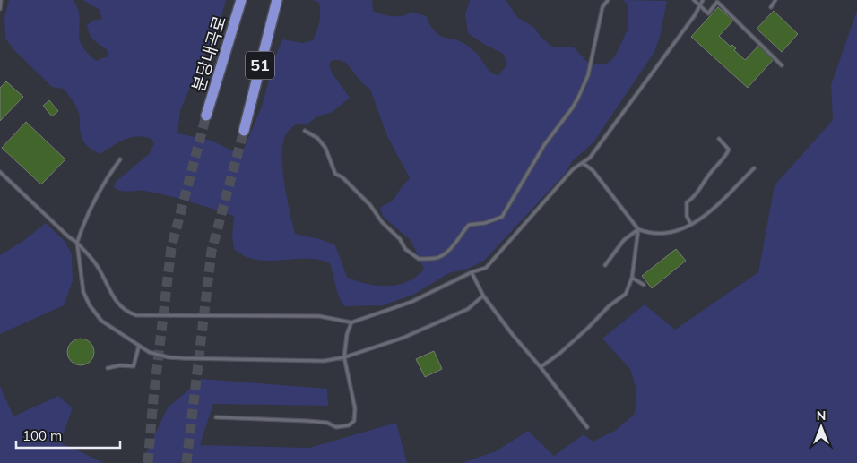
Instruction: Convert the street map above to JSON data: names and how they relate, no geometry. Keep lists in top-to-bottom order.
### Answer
{
  "streets": {
    "highway": ["분당내곡로", "51"]
  },
  "scale_bar": "100 m",
  "north": "top"
}
